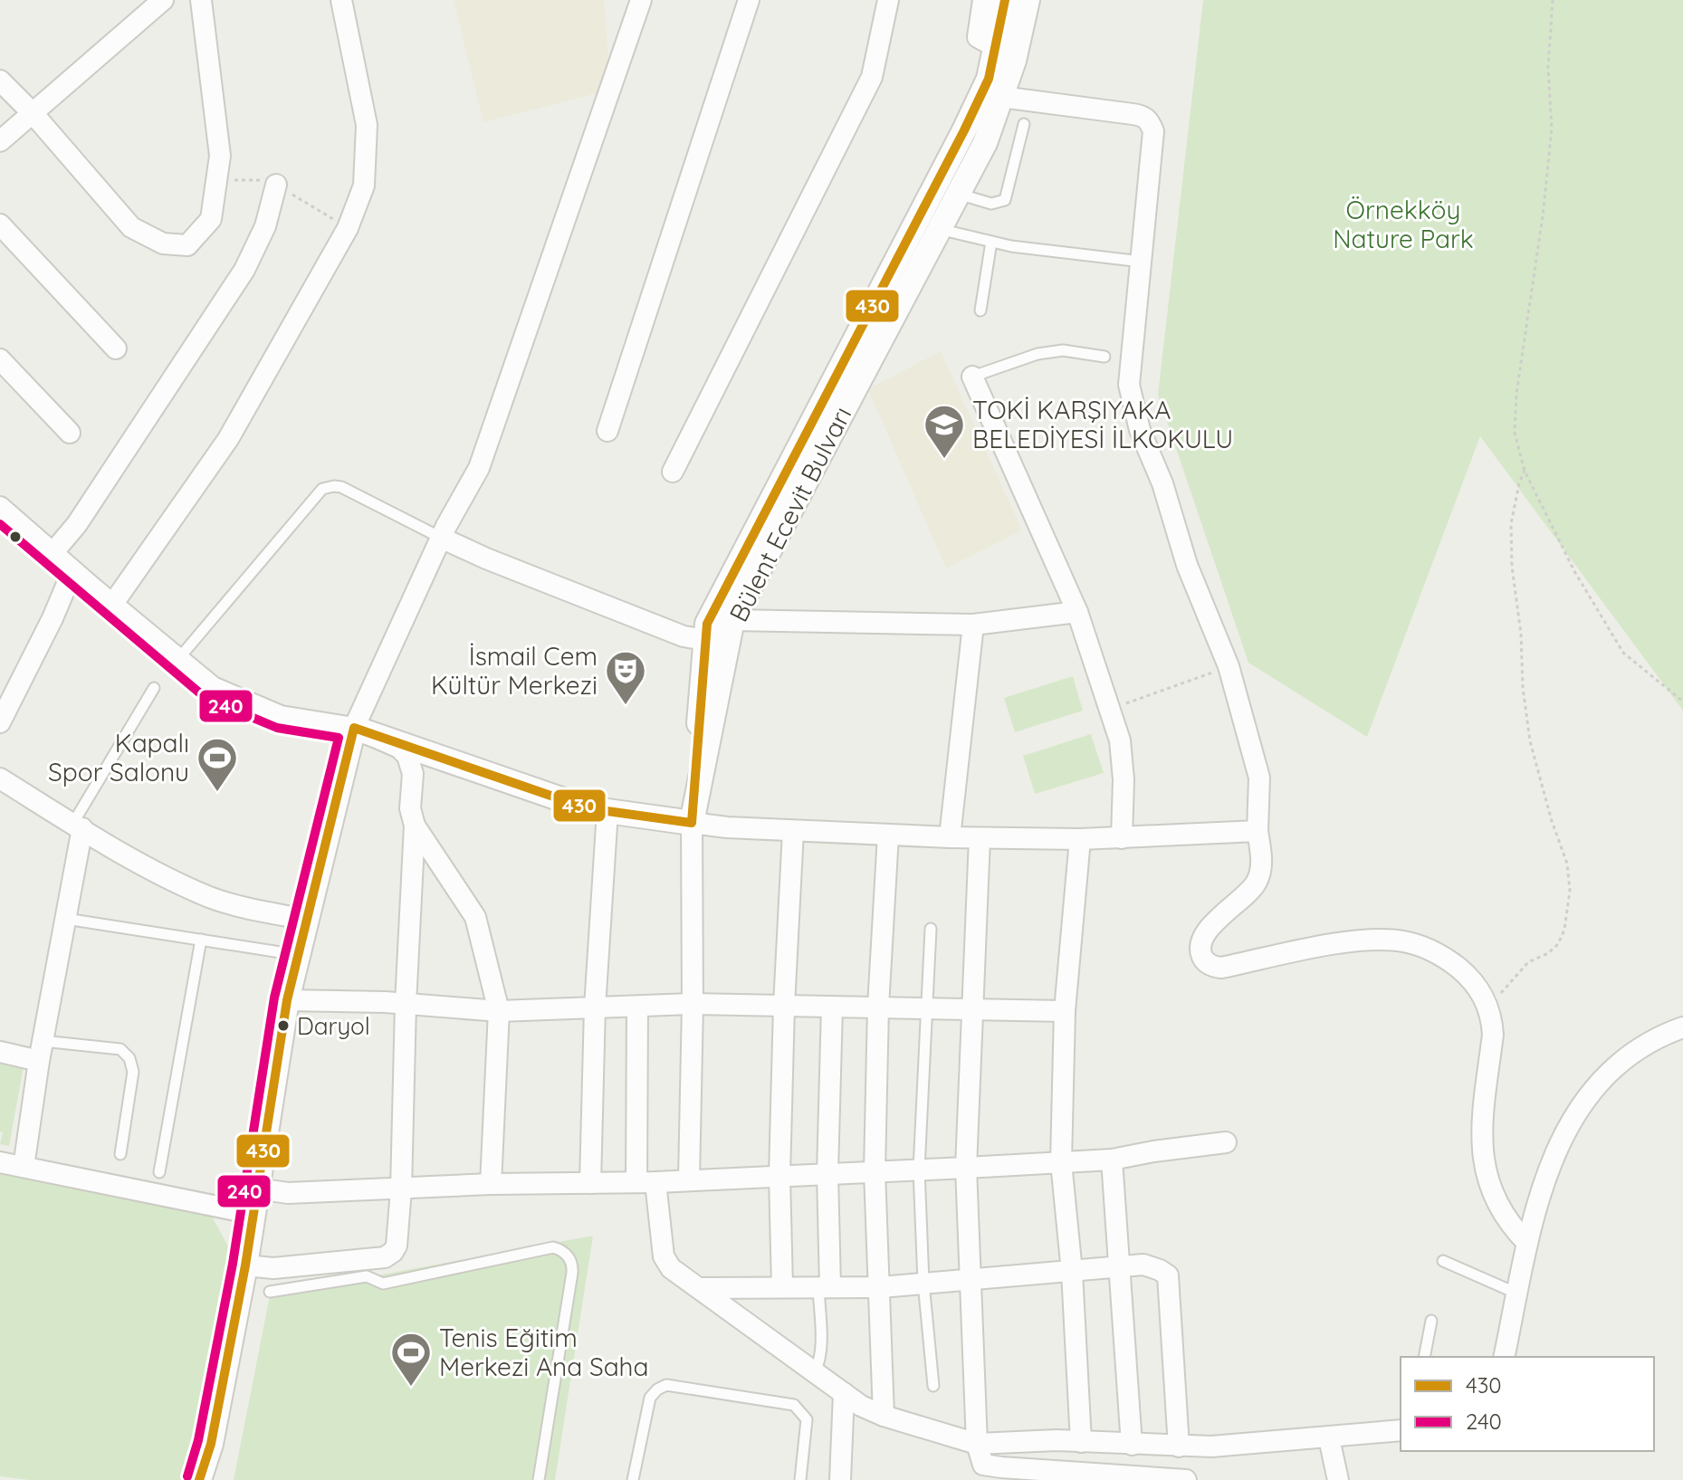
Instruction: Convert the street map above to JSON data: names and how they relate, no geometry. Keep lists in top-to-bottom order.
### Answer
{
  "streets": {
    "street": ["Bülent Ecevit Bulvarı"]
  },
  "parks": ["Örnekköy Nature Park"],
  "places": {
    "school or university": ["TOKİ KARŞIYAKA BELEDİYESİ İLKOKULU"],
    "theatre": ["İsmail Cem Kültür Merkezi"],
    "sports": ["Kapalı Spor Salonu", "Tenis Eğitim Merkezi Ana Saha"],
    "other": ["Daryol"]
  },
  "lines": ["transit line 430", "transit line 240"],
  "legend": ["430", "240"]
}
